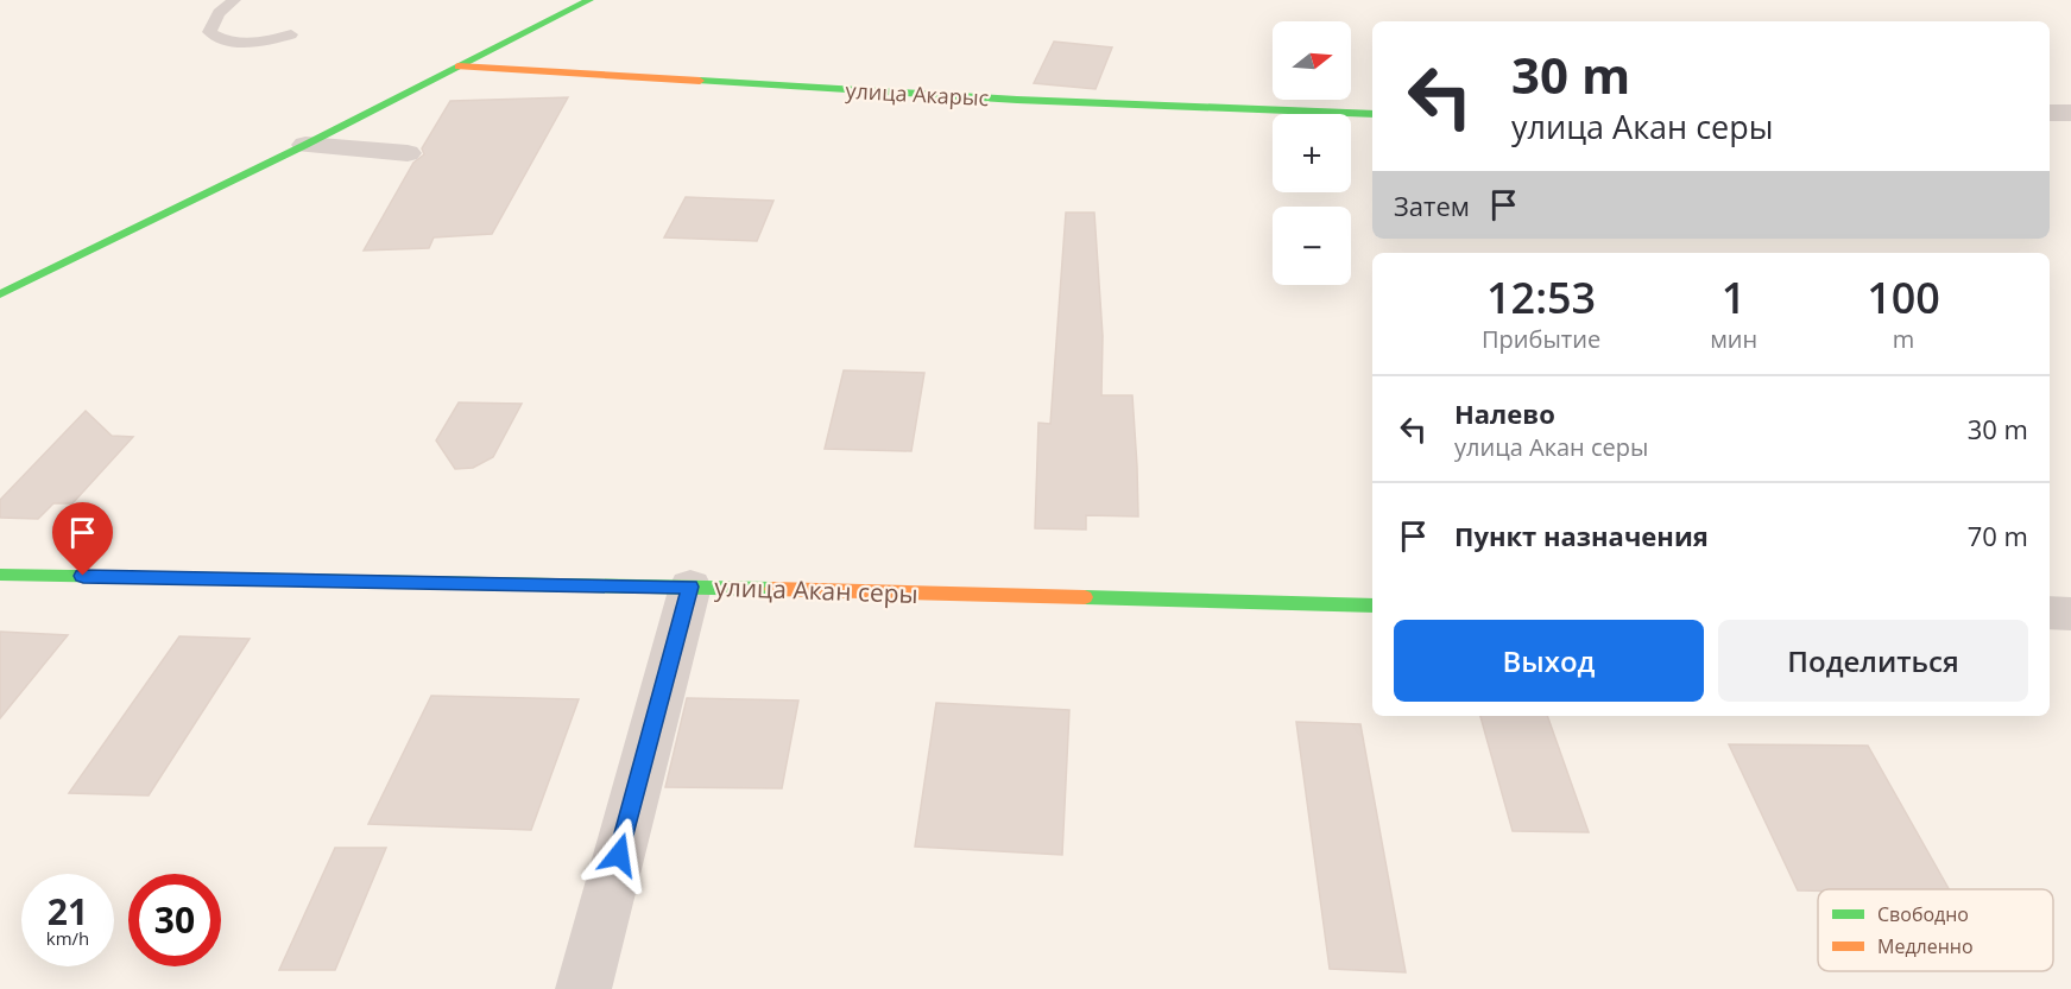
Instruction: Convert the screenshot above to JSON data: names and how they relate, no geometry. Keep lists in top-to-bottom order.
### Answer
{
  "streets": {
    "street": ["улица Акарыс", "улица Акан серы"]
  },
  "legend": ["Свободно", "Медленно"],
  "north": "right",
  "page": {
    "map_buttons": ["+", "−"],
    "turn": ["30 m", "улица Акан серы"],
    "then": "Затем",
    "eta": [
      "12:53",
      "Прибытие",
      "1",
      "мин",
      "100",
      "m"
    ],
    "list": [
      {
        "name": "Налево",
        "note": "улица Акан серы",
        "value": "30 m"
      },
      {
        "name": "Пункт назначения",
        "value": "70 m"
      }
    ],
    "buttons": ["Выход", "Поделиться"],
    "speed": "21 km/h",
    "limit": "30"
  }
}
